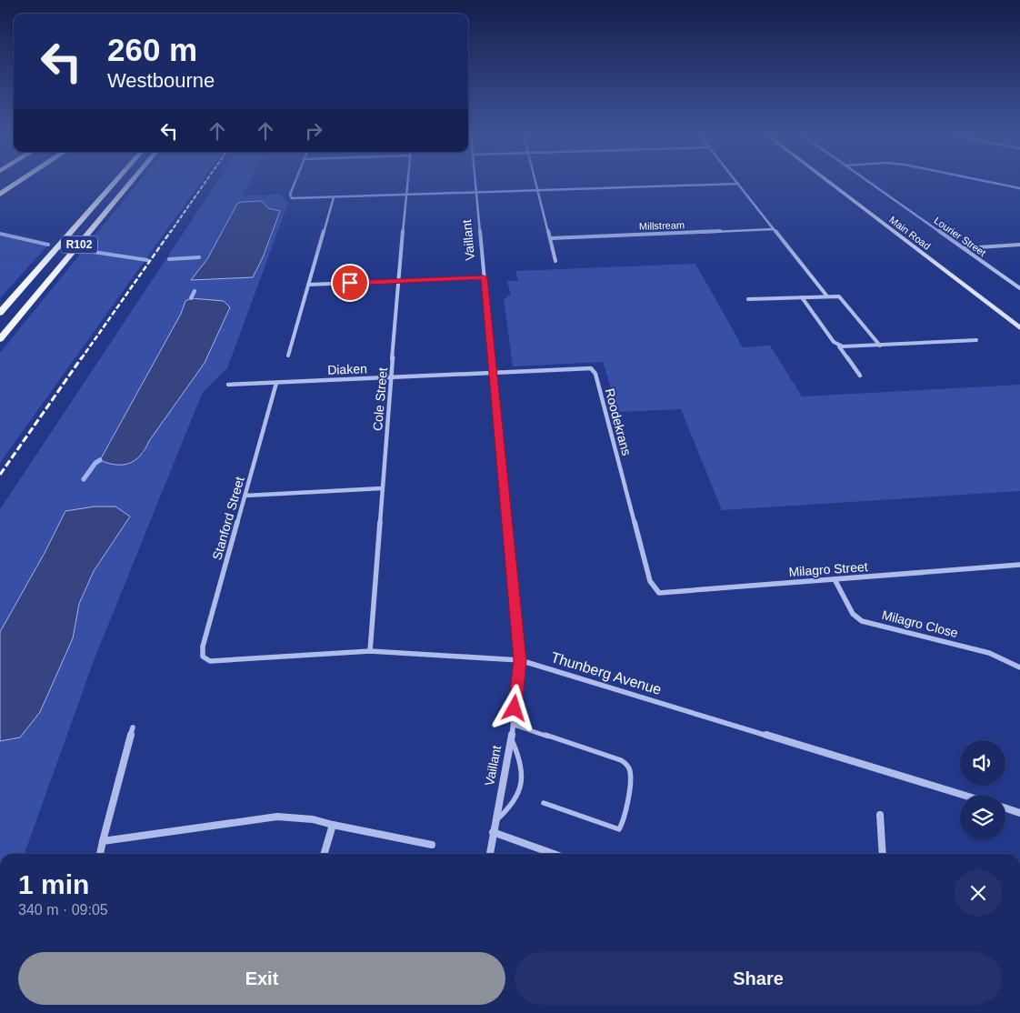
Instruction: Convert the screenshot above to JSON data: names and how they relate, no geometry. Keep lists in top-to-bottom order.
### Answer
{
  "streets": {
    "main road": ["Main Road", "R102"],
    "street": [
      "Millstream",
      "Lourier Street",
      "Vaillant",
      "Diaken",
      "Cole Street",
      "Roodekrans",
      "Stanford Street",
      "Milagro Street",
      "Milagro Close",
      "Thunberg Avenue"
    ]
  },
  "crossings": [
    ["Vaillant", "Diaken"],
    ["Vaillant", "Roodekrans"],
    ["Vaillant", "Thunberg Avenue"],
    ["Diaken", "Cole Street"],
    ["Diaken", "Roodekrans"],
    ["Diaken", "Stanford Street"],
    ["Cole Street", "Thunberg Avenue"],
    ["Roodekrans", "Milagro Street"],
    ["Stanford Street", "Thunberg Avenue"],
    ["Milagro Street", "Milagro Close"]
  ],
  "page": {
    "turn": ["260 m", "Westbourne"],
    "heading": ["1 min", "340 m · 09:05"],
    "buttons": ["Exit", "Share"]
  }
}
